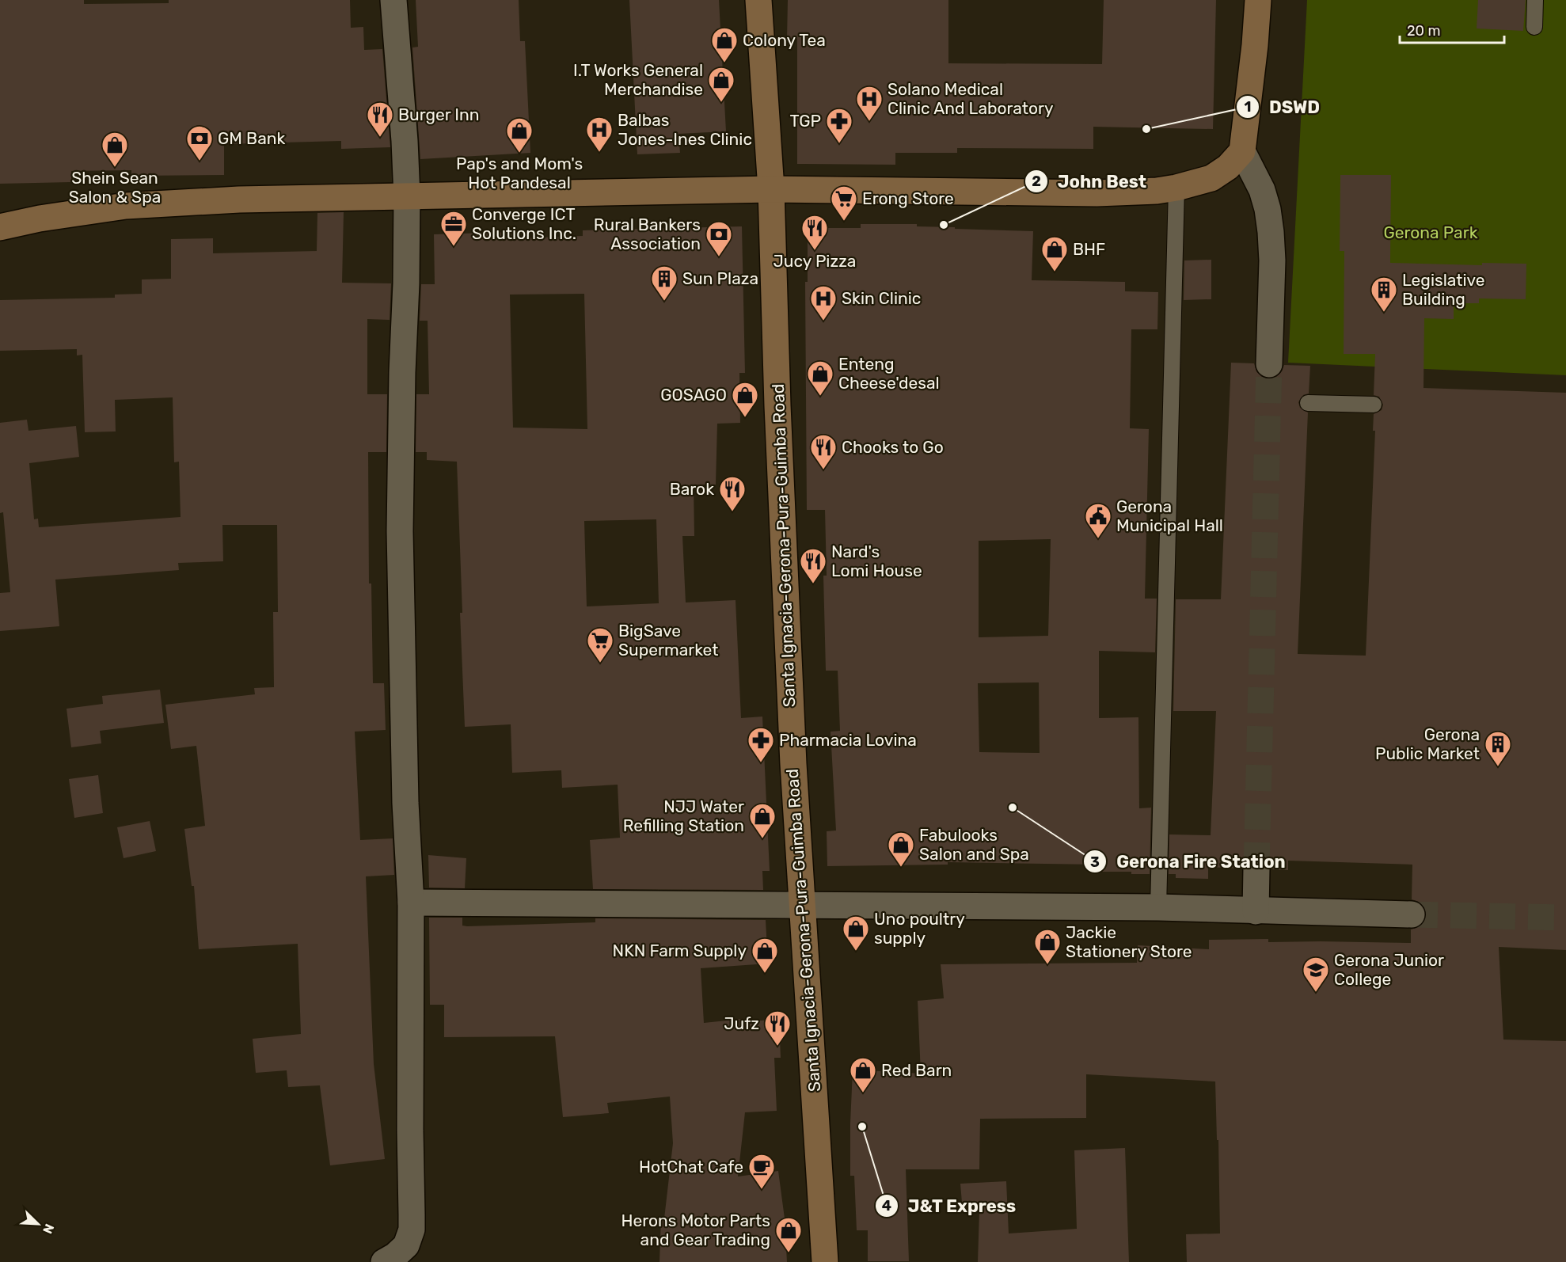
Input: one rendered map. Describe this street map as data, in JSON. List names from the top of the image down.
{
  "streets": {
    "main road": ["Santa Ignacia-Gerona-Pura-Guimba Road"]
  },
  "parks": ["Gerona Park"],
  "places": {
    "shop": [
      "Colony Tea",
      "I.T Works General Merchandise",
      "Pap's and Mom's Hot Pandesal",
      "Shein Sean Salon & Spa",
      "BHF",
      "Enteng Cheese'desal",
      "GOSAGO",
      "NJJ Water Refilling Station",
      "Fabulooks Salon and Spa",
      "Uno poultry supply",
      "Jackie Stationery Store",
      "NKN Farm Supply",
      "Red Barn",
      "Herons Motor Parts and Gear Trading"
    ],
    "hospital": ["Solano Medical Clinic And Laboratory", "Balbas Jones-Ines Clinic", "Skin Clinic"],
    "other": [
      "DSWD",
      "John Best",
      "Gerona Fire Station",
      "J&T Express"
    ],
    "restaurant": [
      "Burger Inn",
      "Jucy Pizza",
      "Chooks to Go",
      "Barok",
      "Nard's Lomi House",
      "Jufz"
    ],
    "pharmacy": ["TGP", "Pharmacia Lovina"],
    "bank": ["GM Bank", "Rural Bankers Association"],
    "supermarket": ["Erong Store", "BigSave Supermarket"],
    "office": ["Converge ICT Solutions Inc."],
    "building": ["Sun Plaza", "Legislative Building", "Gerona Public Market"],
    "public building": ["Gerona Municipal Hall"],
    "school or university": ["Gerona Junior College"],
    "cafe": ["HotChat Cafe"]
  },
  "scale_bar": "20 m",
  "north": "bottom right"
}
